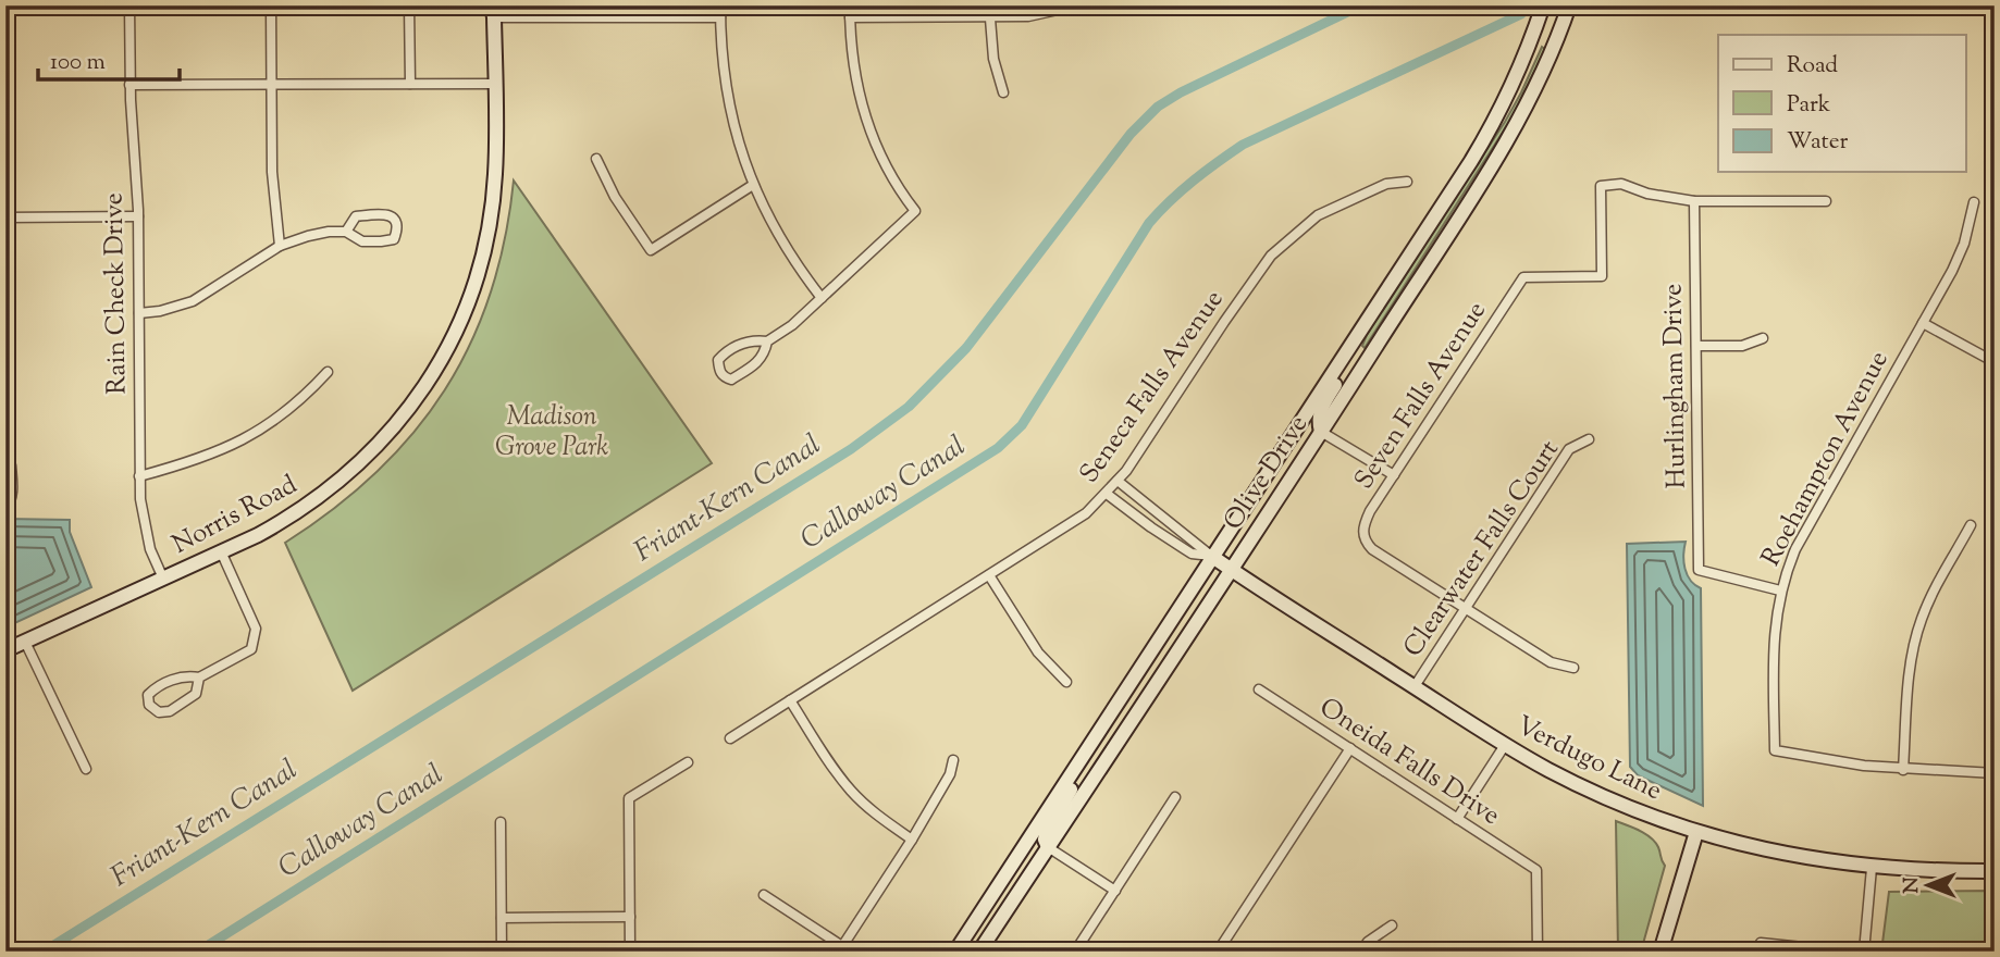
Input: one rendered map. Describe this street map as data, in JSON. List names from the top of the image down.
{
  "streets": {
    "main road": ["Olive Drive", "Norris Road", "Verdugo Lane"],
    "street": [
      "Rain Check Drive",
      "Hurlingham Drive",
      "Seneca Falls Avenue",
      "Seven Falls Avenue",
      "Roehampton Avenue",
      "Clearwater Falls Court",
      "Oneida Falls Drive"
    ]
  },
  "crossings": [
    ["Rain Check Drive", "Norris Road"],
    ["Hurlingham Drive", "Seven Falls Avenue"],
    ["Hurlingham Drive", "Roehampton Avenue"],
    ["Seven Falls Avenue", "Clearwater Falls Court"],
    ["Olive Drive", "Verdugo Lane"],
    ["Clearwater Falls Court", "Verdugo Lane"]
  ],
  "water": ["Calloway Canal", "Friant-Kern Canal"],
  "parks": ["Madison Grove Park"],
  "legend": ["Road", "Park", "Water"],
  "scale_bar": "100 m",
  "north": "left"
}
